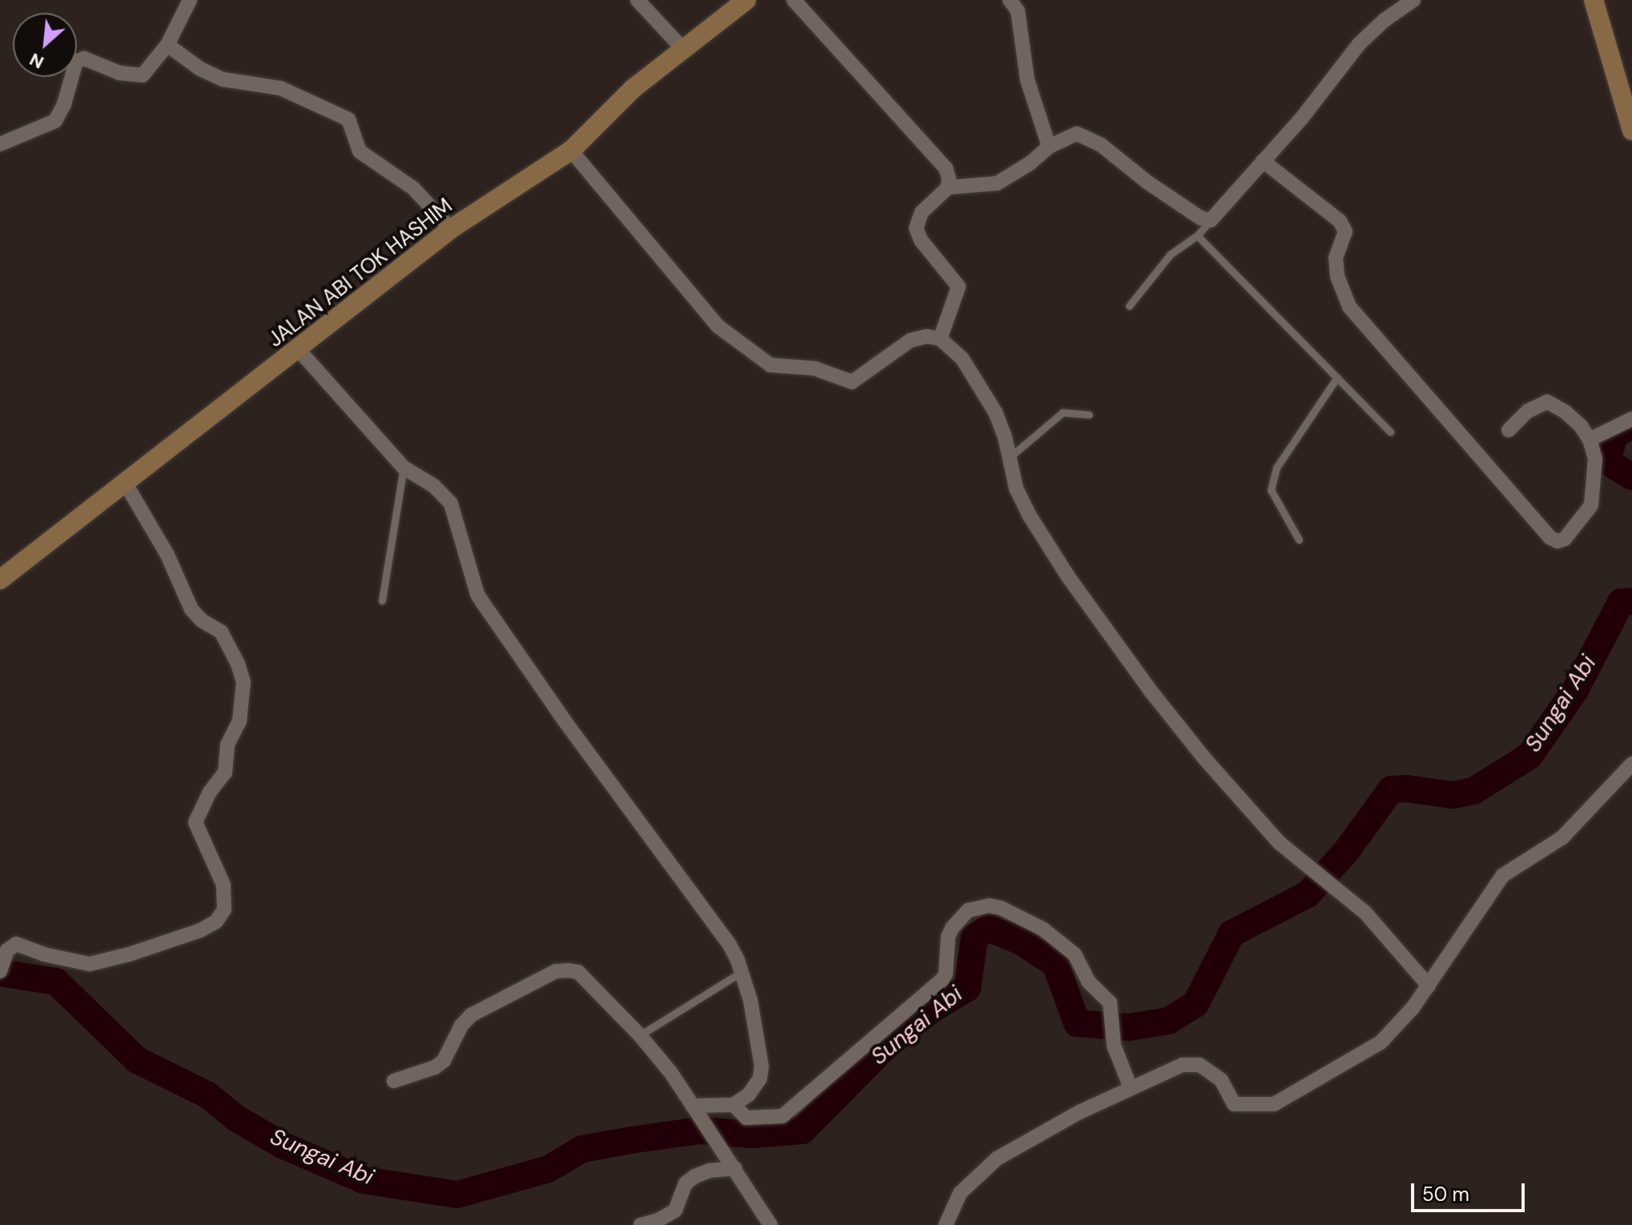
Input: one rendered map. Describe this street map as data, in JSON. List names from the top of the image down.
{
  "streets": {
    "main road": ["JALAN ABI TOK HASHIM"]
  },
  "water": ["Sungai Abi"],
  "scale_bar": "50 m",
  "north": "bottom left"
}
